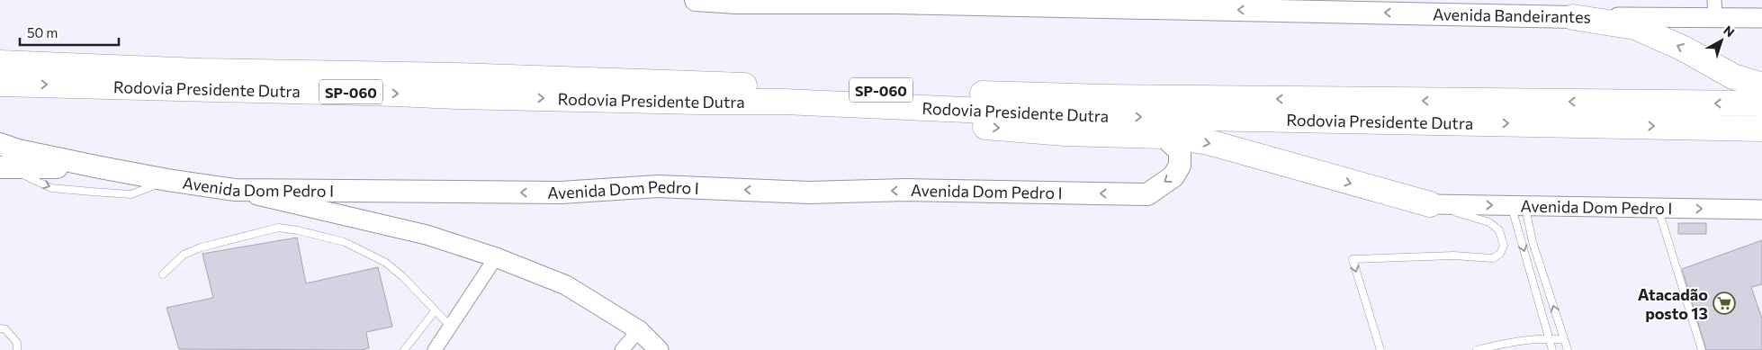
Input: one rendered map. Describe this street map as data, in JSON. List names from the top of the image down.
{
  "streets": {
    "highway": ["Rodovia Presidente Dutra", "SP-060"],
    "main road": ["Avenida Bandeirantes", "Avenida Dom Pedro I"]
  },
  "one_way": ["Avenida Bandeirantes"],
  "places": {
    "supermarket": ["Atacadão posto 13"]
  },
  "scale_bar": "50 m",
  "north": "top right"
}
